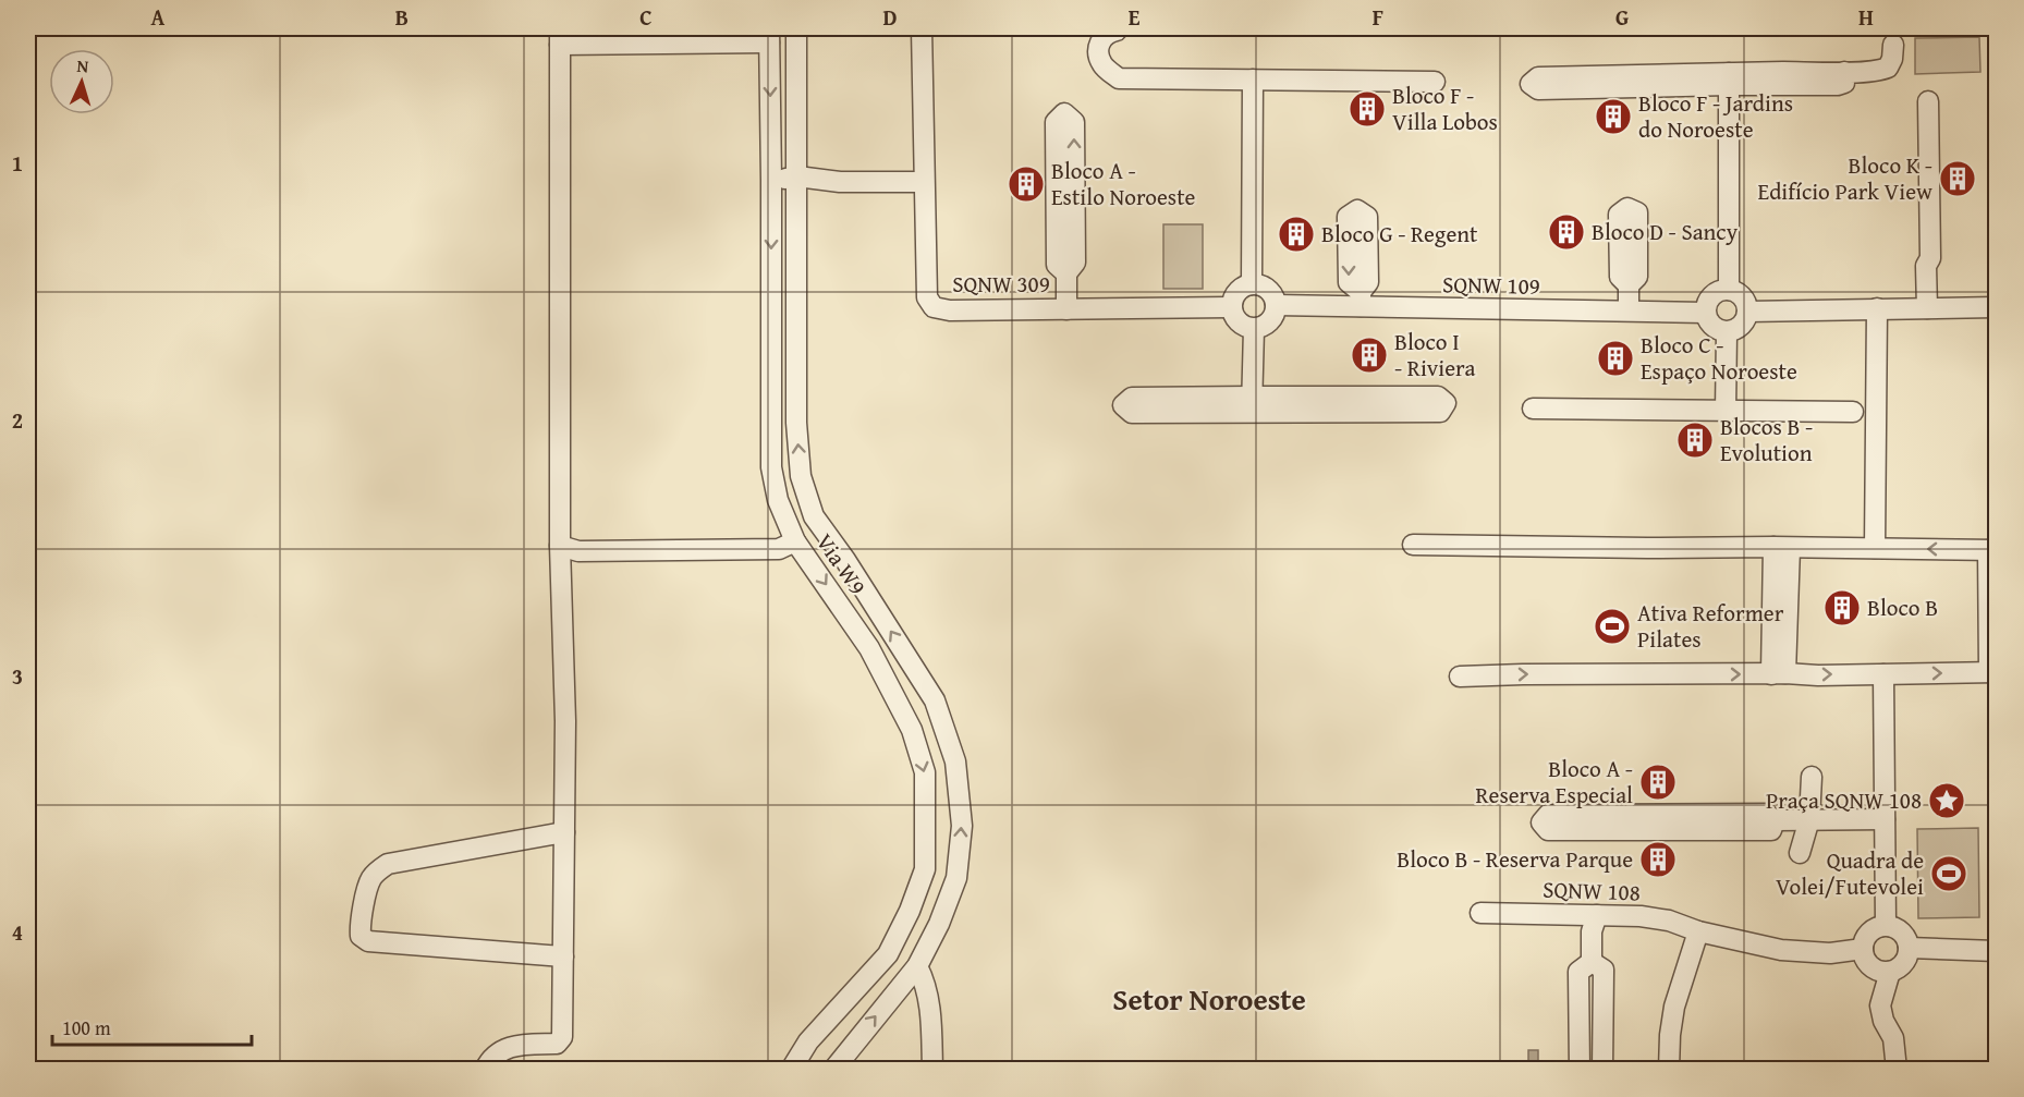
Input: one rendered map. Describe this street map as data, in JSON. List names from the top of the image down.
{
  "streets": {
    "street": [
      "SQNW 309",
      "SQNW 109",
      "Via W9",
      "SQNW 108"
    ]
  },
  "crossings": [
    ["SQNW 309", "SQNW 109"]
  ],
  "districts": ["Setor Noroeste"],
  "places": {
    "building": [
      "Bloco F - Villa Lobos",
      "Bloco F - Jardins do Noroeste",
      "Bloco K - Edifício Park View",
      "Bloco A - Estilo Noroeste",
      "Bloco D - Sancy",
      "Bloco G - Regent",
      "Bloco I - Riviera",
      "Bloco C - Espaço Noroeste",
      "Blocos B - Evolution",
      "Bloco B",
      "Bloco A - Reserva Especial",
      "Bloco B - Reserva Parque"
    ],
    "sports": ["Ativa Reformer Pilates", "Quadra de Volei/Futevolei"],
    "place": ["Praça SQNW 108"]
  },
  "scale_bar": "100 m",
  "north": "top",
  "grid": {
    "columns": [
      "A",
      "B",
      "C",
      "D",
      "E",
      "F",
      "G",
      "H"
    ],
    "rows": [
      "1",
      "2",
      "3",
      "4"
    ]
  }
}
